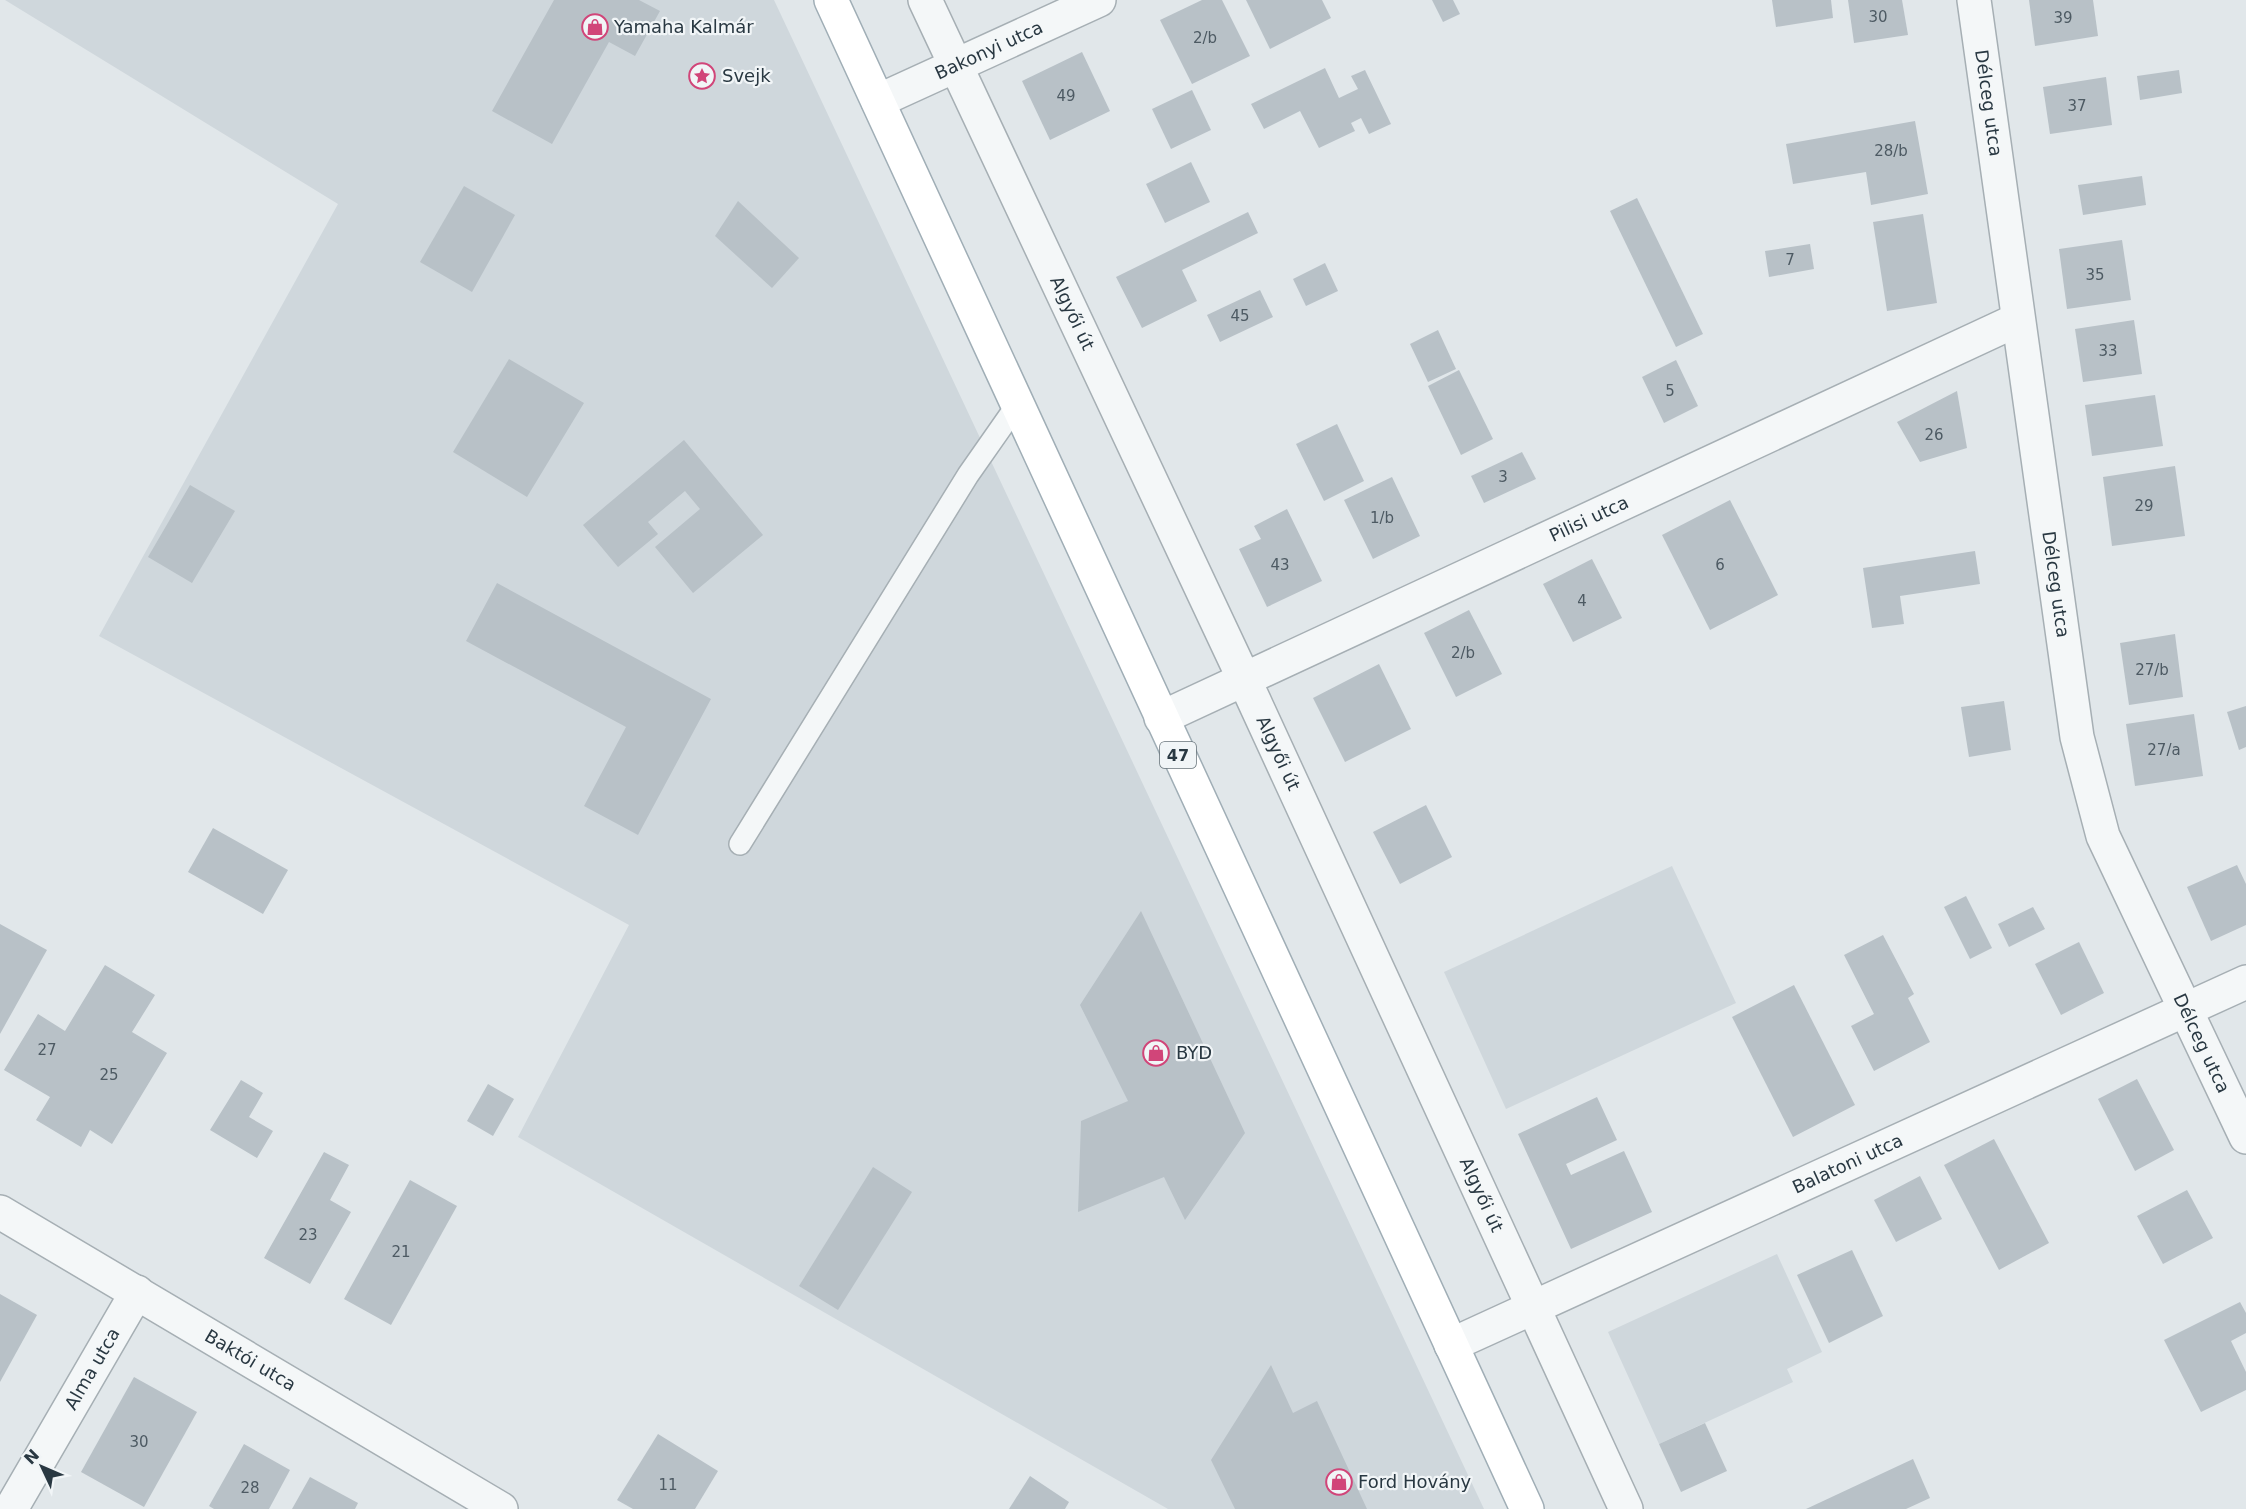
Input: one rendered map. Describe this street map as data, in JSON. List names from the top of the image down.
{
  "streets": {
    "main road": ["47"],
    "street": [
      "Bakonyi utca",
      "Délceg utca",
      "Algyői út",
      "Pilisi utca",
      "Balatoni utca",
      "Baktói utca",
      "Alma utca"
    ]
  },
  "crossings": [
    ["Bakonyi utca", "Algyői út"],
    ["Bakonyi utca", "47"],
    ["Délceg utca", "Pilisi utca"],
    ["Délceg utca", "Balatoni utca"],
    ["Algyői út", "Pilisi utca"],
    ["Algyői út", "Balatoni utca"],
    ["Pilisi utca", "47"],
    ["47", "Balatoni utca"],
    ["Baktói utca", "Alma utca"]
  ],
  "places": {
    "shop": ["Yamaha Kalmár", "BYD", "Ford Hovány"],
    "place": ["Svejk"]
  },
  "house_numbers": [
    "30",
    "39",
    "2/b",
    "49",
    "37",
    "28/b",
    "7",
    "35",
    "45",
    "33",
    "5",
    "26",
    "3",
    "29",
    "1/b",
    "43",
    "6",
    "4",
    "2/b",
    "27/b",
    "27/a",
    "27",
    "25",
    "23",
    "21",
    "30",
    "11",
    "28"
  ],
  "north": "top left"
}
